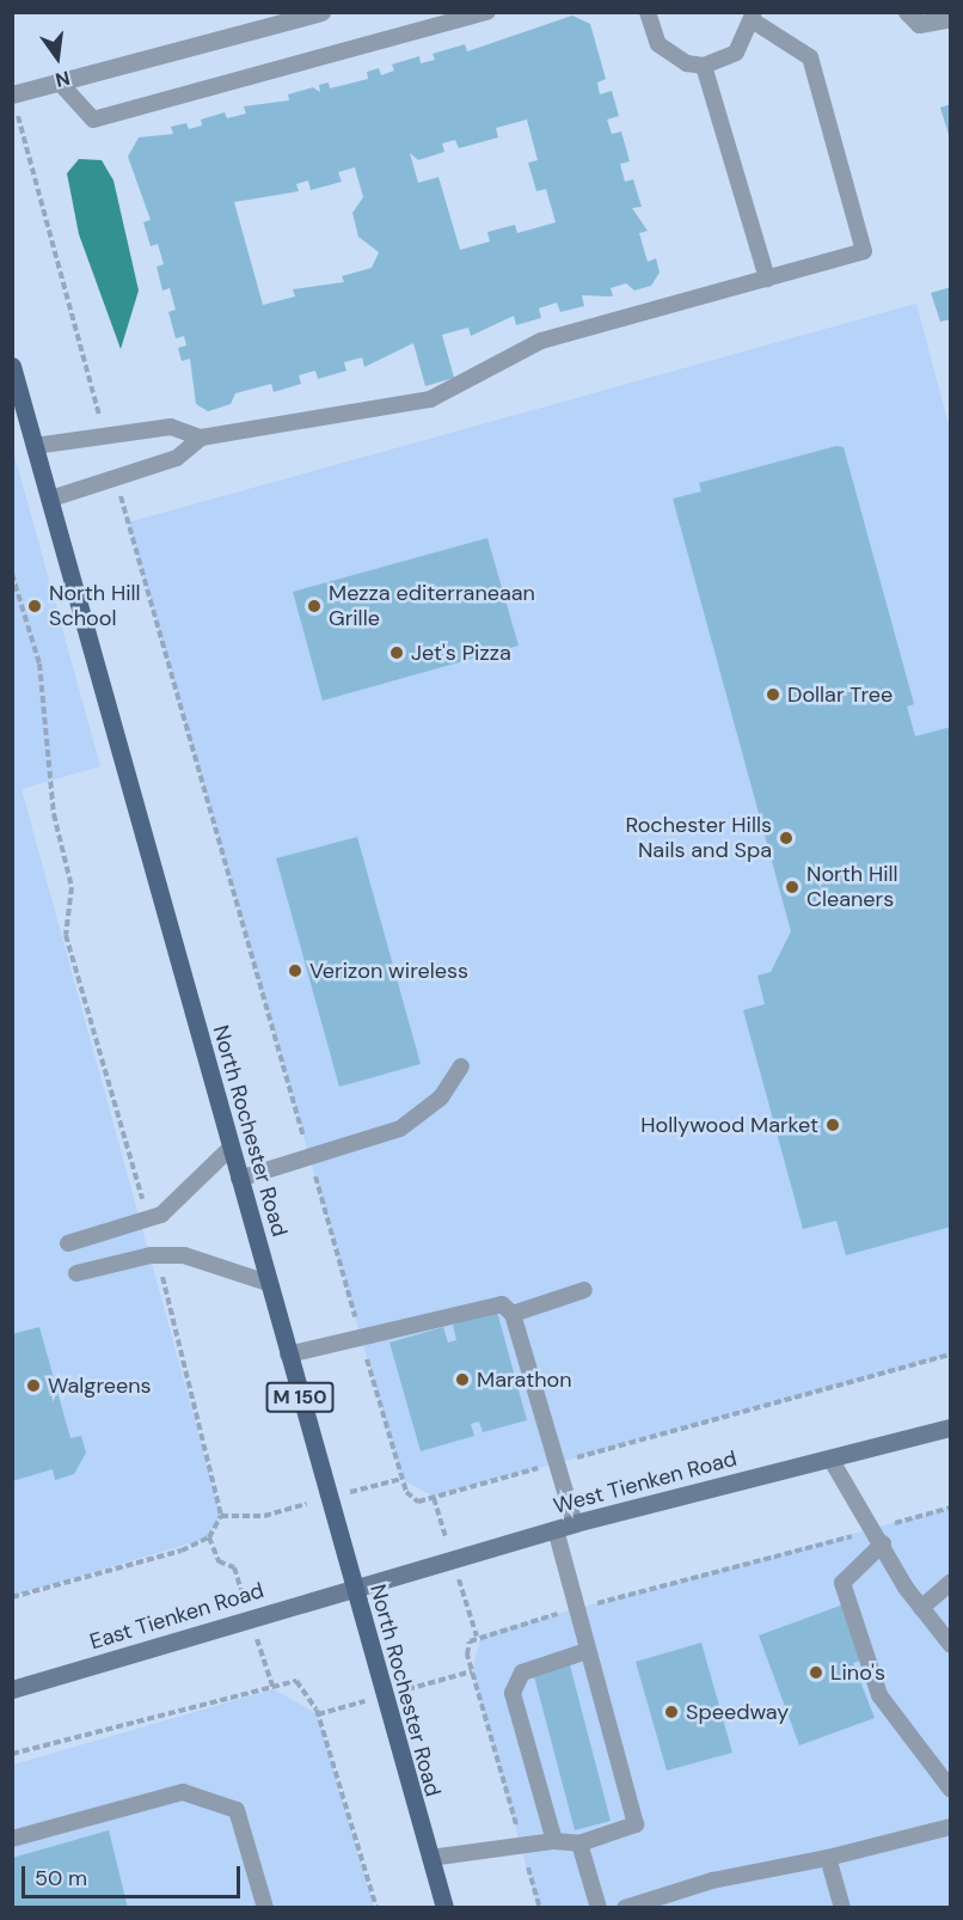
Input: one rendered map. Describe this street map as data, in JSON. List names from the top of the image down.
{
  "streets": {
    "main road": [
      "North Rochester Road",
      "M 150",
      "West Tienken Road",
      "East Tienken Road"
    ]
  },
  "crossings": [
    ["North Rochester Road", "West Tienken Road"],
    ["North Rochester Road", "East Tienken Road"],
    ["West Tienken Road", "East Tienken Road"]
  ],
  "places": [
    "North Hill School",
    "Mezza editerraneaan Grille",
    "Jet's Pizza",
    "Dollar Tree",
    "Rochester Hills Nails and Spa",
    "North Hill Cleaners",
    "Verizon wireless",
    "Hollywood Market",
    "Marathon",
    "Walgreens",
    "Lino's",
    "Speedway"
  ],
  "scale_bar": "50 m",
  "north": "bottom"
}
